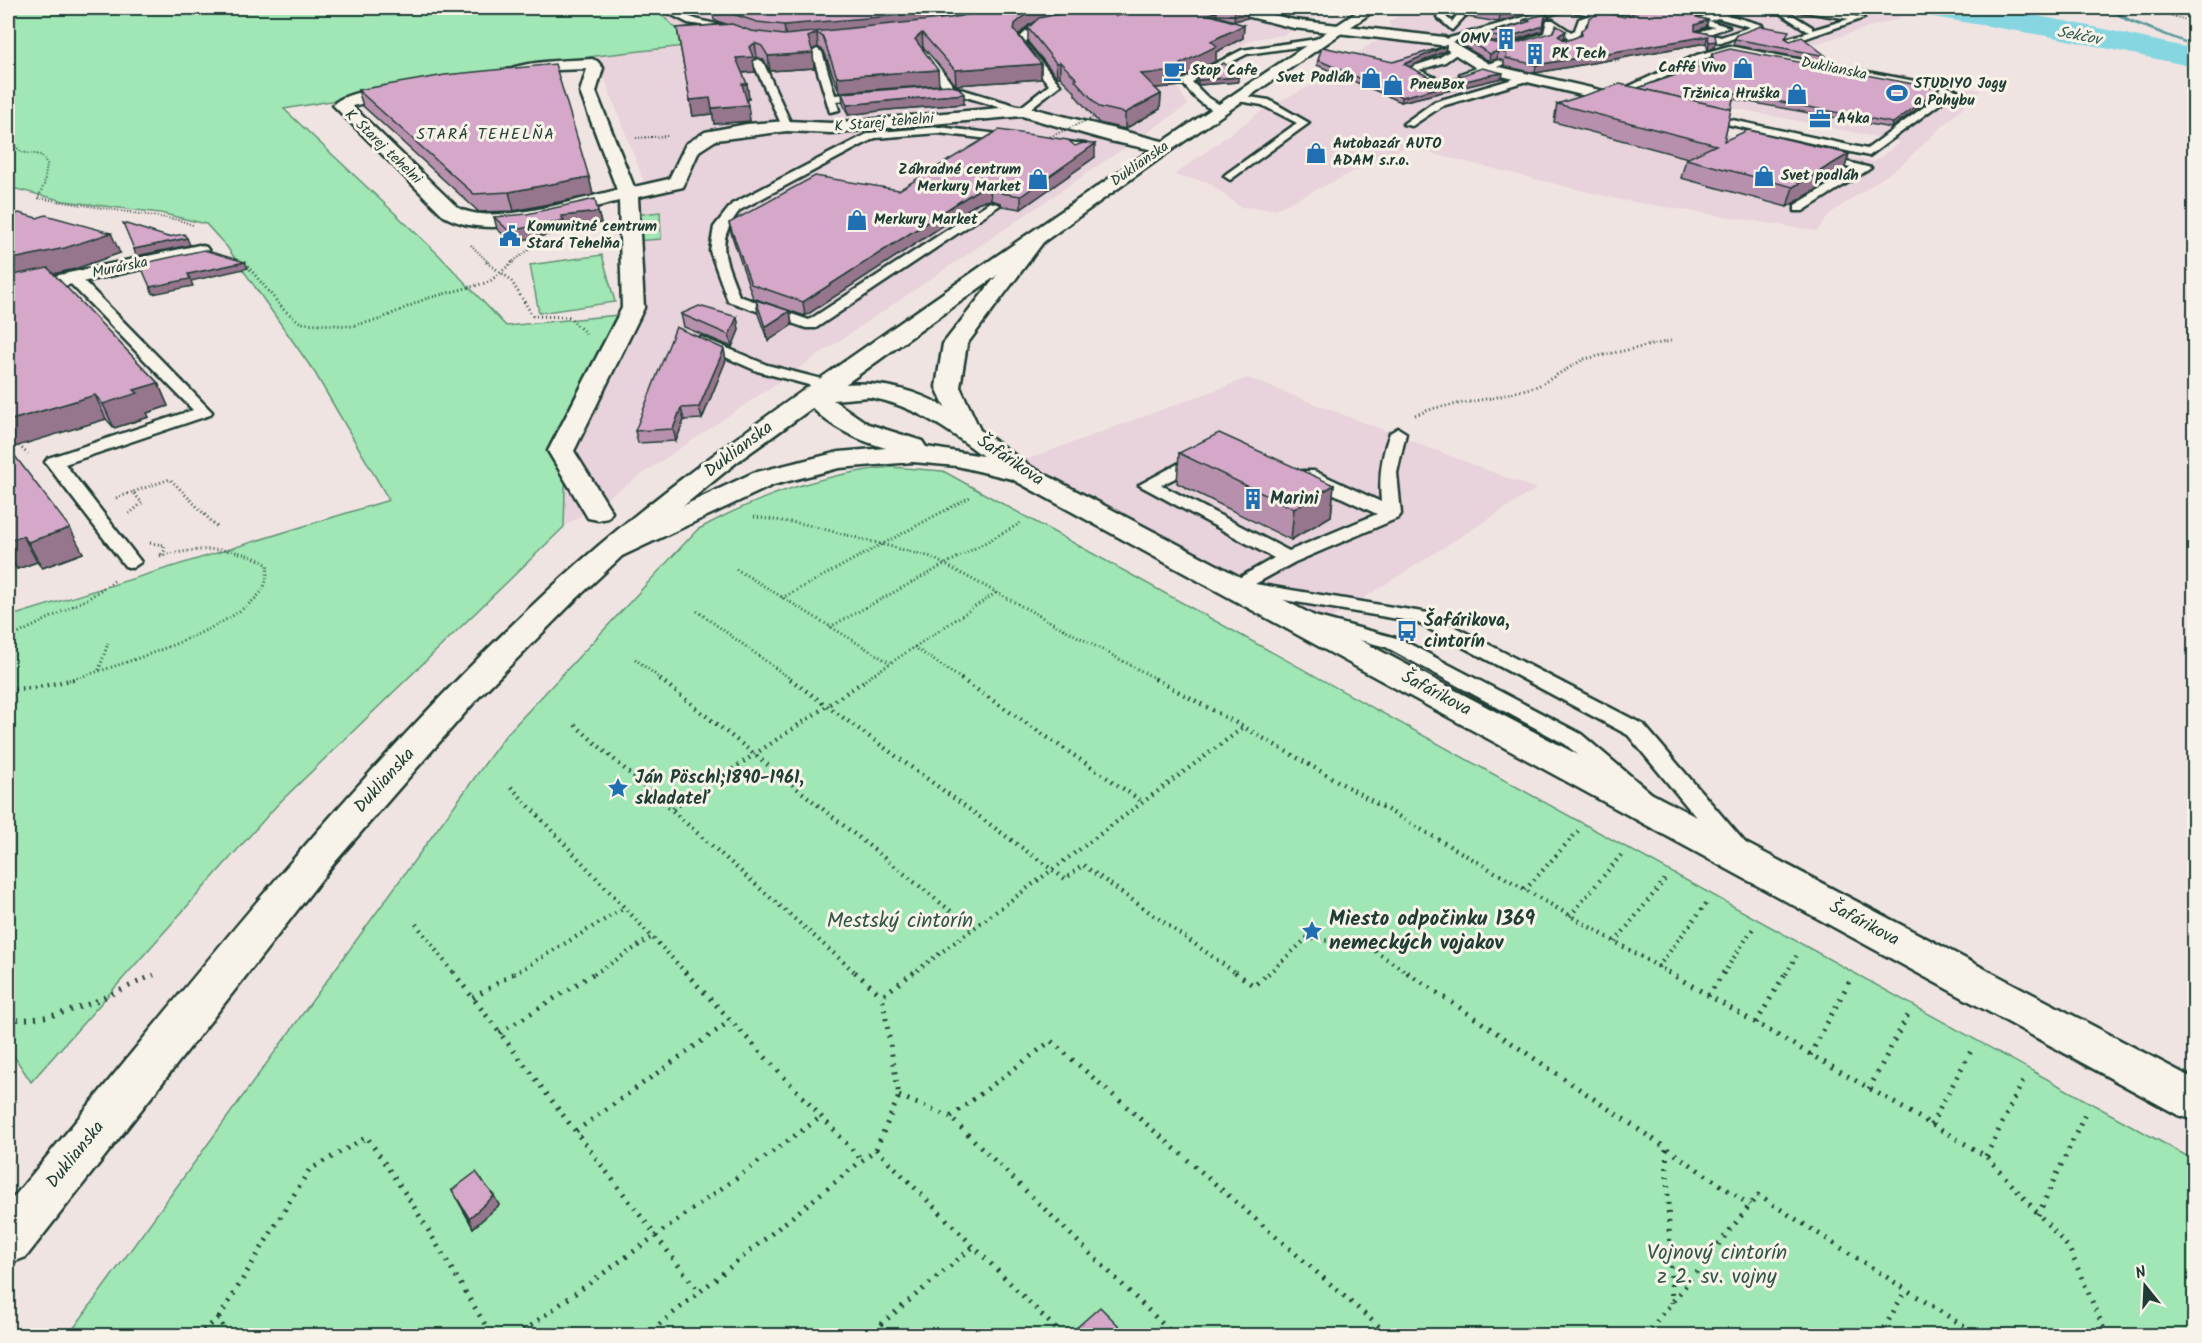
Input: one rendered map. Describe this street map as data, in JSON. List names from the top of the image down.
{
  "streets": {
    "street": [
      "Duklianska",
      "K Starej tehelni",
      "Murárska",
      "Šafárikova"
    ]
  },
  "crossings": [
    ["Duklianska", "K Starej tehelni"],
    ["Duklianska", "Šafárikova"]
  ],
  "districts": ["STARÁ TEHELŇA"],
  "water": ["Sekčov"],
  "parks": ["Mestský cintorín", "Vojnový cintorín z 2. sv. vojny"],
  "places": {
    "building": ["OMV", "PK Tech", "Marini"],
    "shop": [
      "Caffé Vivo",
      "Svet Podláh",
      "PneuBox",
      "Tržnica Hruška",
      "Autobazár AUTO ADAM s.r.o.",
      "Svet podláh",
      "Záhradné centrum Merkury Market",
      "Merkury Market"
    ],
    "cafe": ["Stop Cafe"],
    "sports": ["STUDIYO Jogy a Pohybu"],
    "office": ["A4ka"],
    "public building": ["Komunitné centrum Stará Tehelňa"],
    "bus stop": ["Šafárikova, cintorín"],
    "place": ["Ján Pöschl;1890-1961, skladateľ", "Miesto odpočinku 1369 nemeckých vojakov"]
  },
  "north": "top"
}
